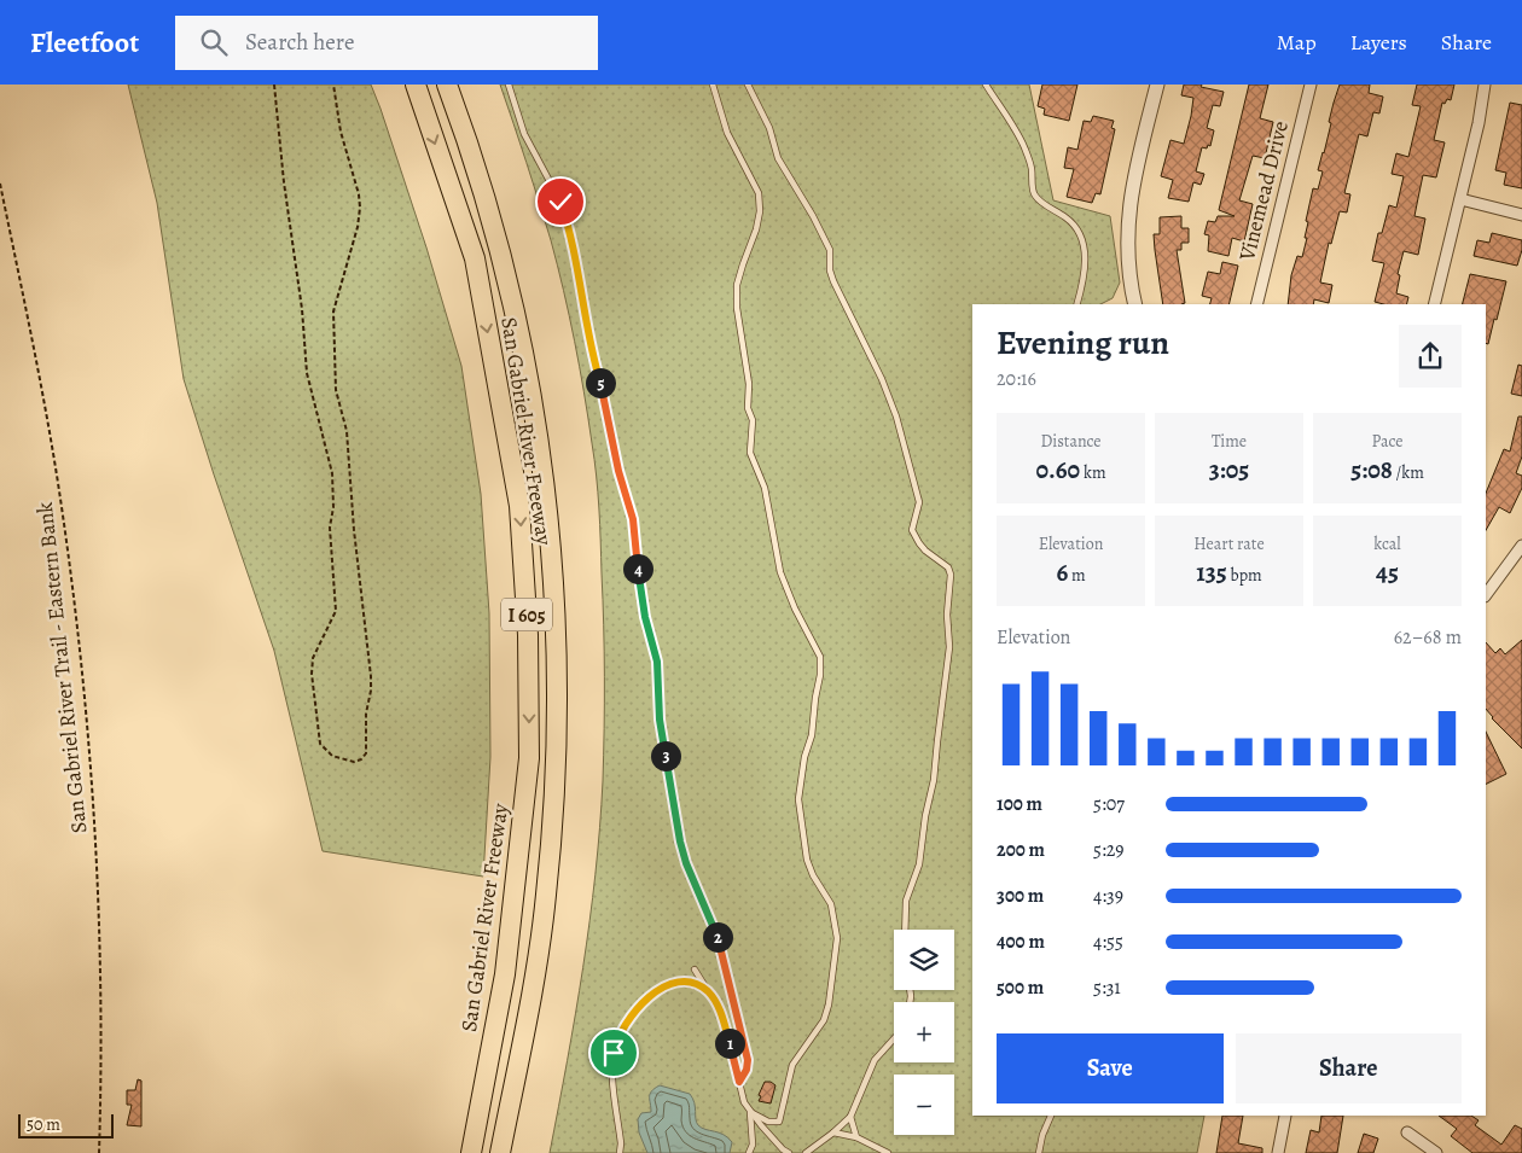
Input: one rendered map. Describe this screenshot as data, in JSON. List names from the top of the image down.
{
  "streets": {
    "highway": ["San Gabriel River Freeway", "I 605"],
    "street": ["Vinemead Drive"],
    "path": ["San Gabriel River Trail - Eastern Bank"]
  },
  "scale_bar": "50 m",
  "page": {
    "header": "Fleetfoot",
    "search": "Search here",
    "nav": ["Map", "Layers", "Share"],
    "heading": ["Evening run", "20:16"],
    "pins": [
      "5",
      "4",
      "3",
      "2",
      "1"
    ],
    "stats": [
      ["Distance", "0.60 km"],
      ["Time", "3:05"],
      ["Pace", "5:08 /km"],
      ["Elevation", "6 m"],
      ["Heart rate", "135 bpm"],
      ["kcal", "45"]
    ],
    "chart": ["Elevation", "62–68 m"],
    "list": [
      {
        "name": "100 m",
        "note": "5:07"
      },
      {
        "name": "200 m",
        "note": "5:29"
      },
      {
        "name": "300 m",
        "note": "4:39"
      },
      {
        "name": "400 m",
        "note": "4:55"
      },
      {
        "name": "500 m",
        "note": "5:31"
      }
    ],
    "map_buttons": ["+", "−"],
    "buttons": ["Save", "Share"],
    "scale": "50 m"
  }
}
